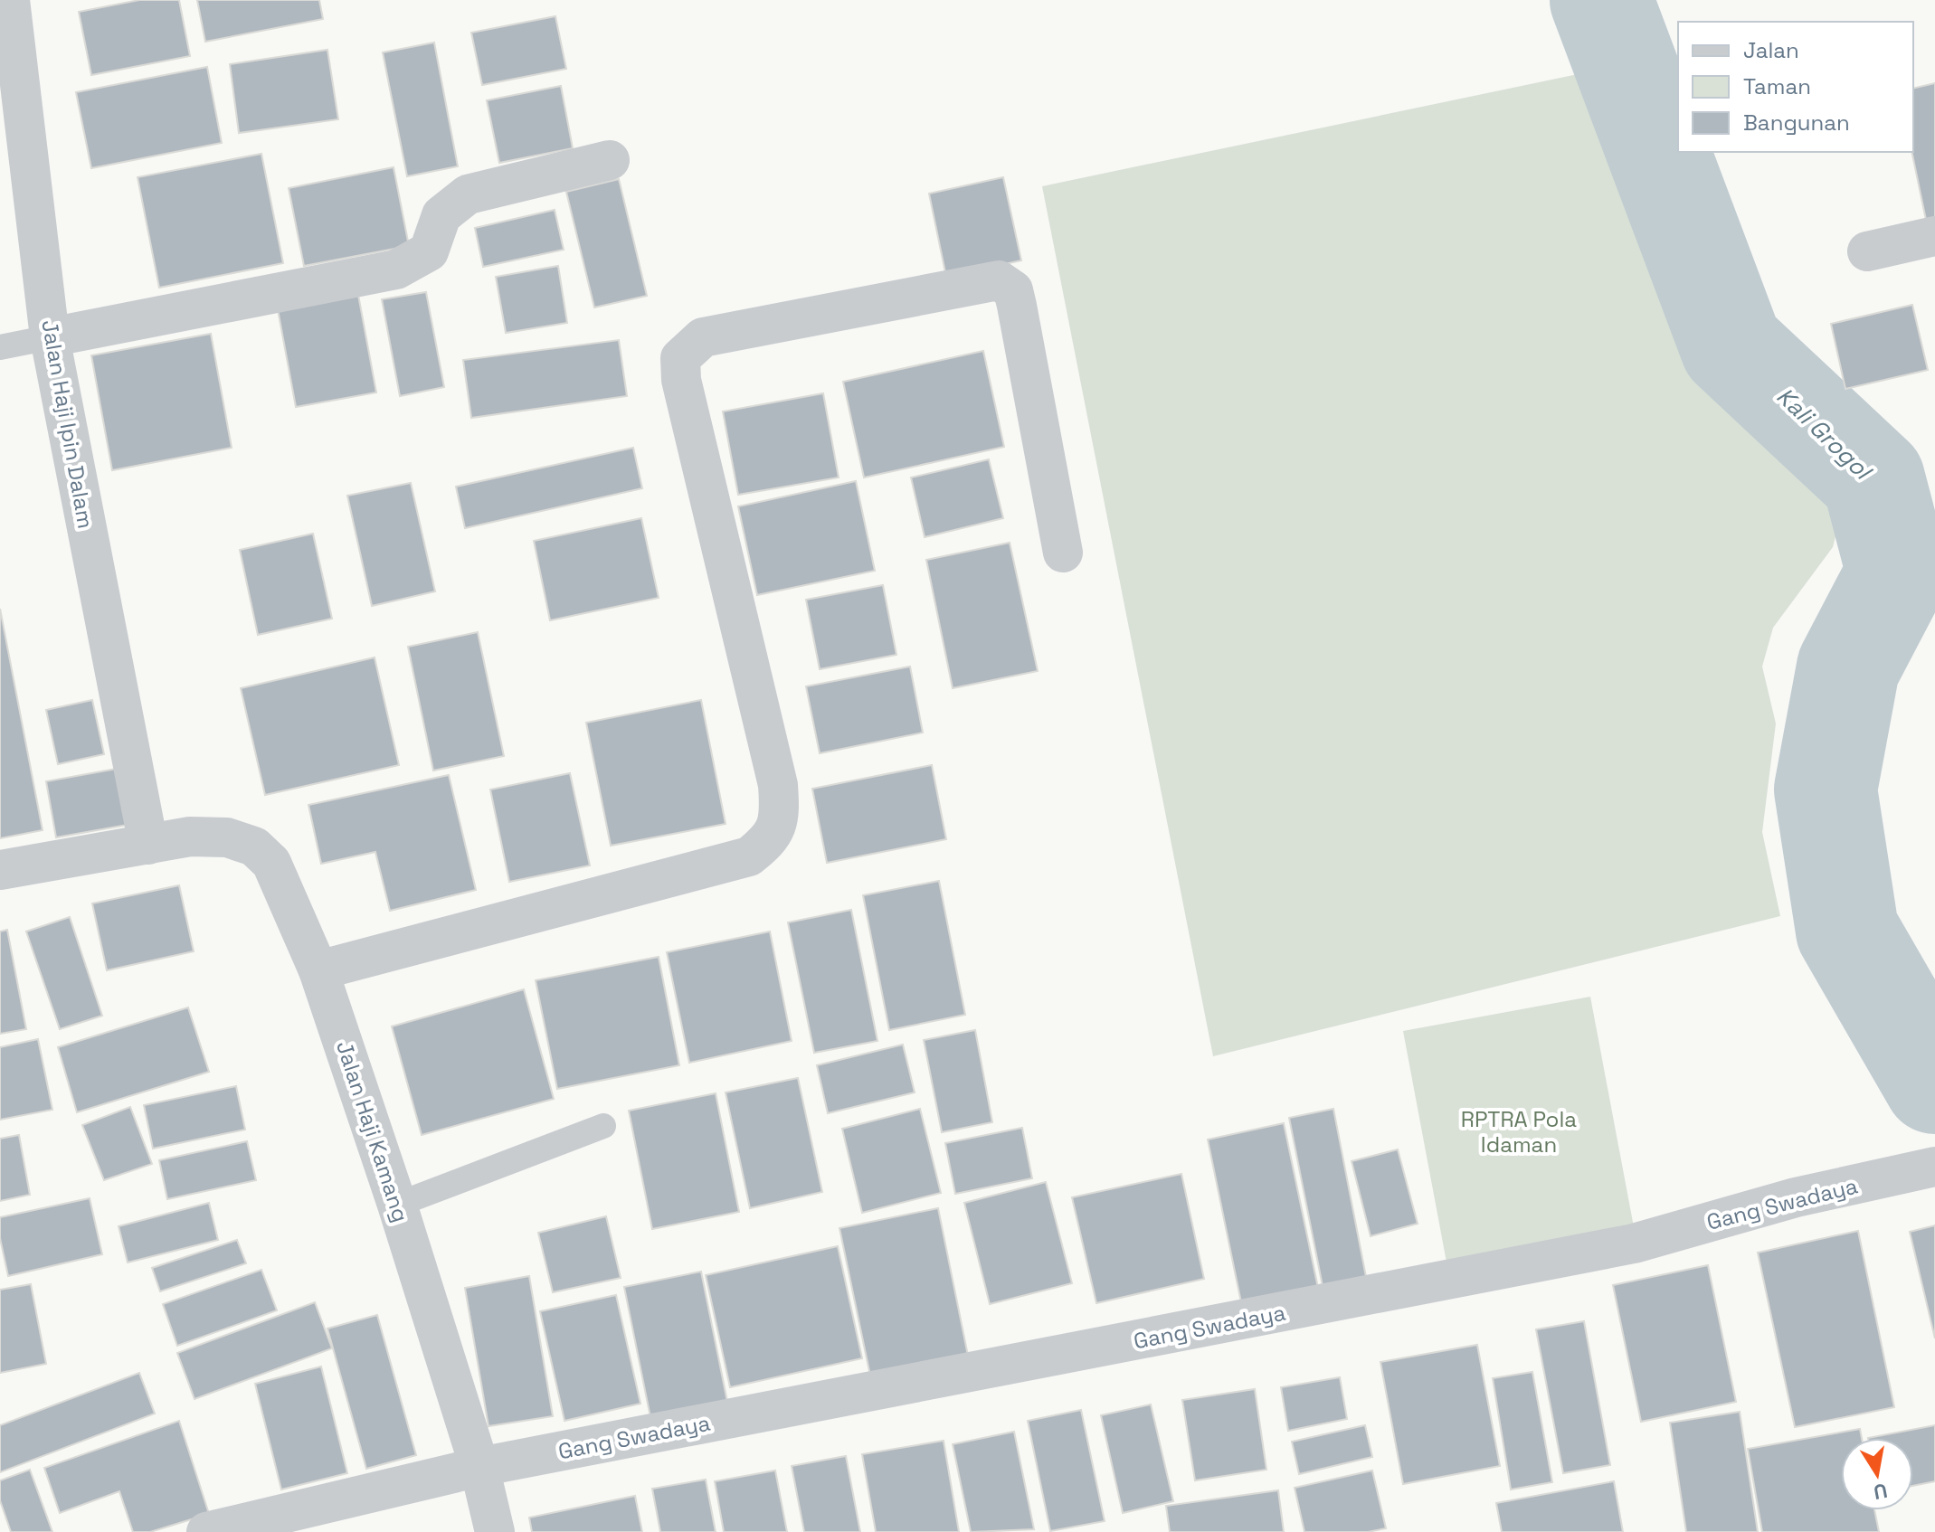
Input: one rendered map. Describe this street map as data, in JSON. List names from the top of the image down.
{
  "streets": {
    "street": ["Jalan Haji Ipin Dalam", "Jalan Haji Kamang", "Gang Swadaya"]
  },
  "crossings": [
    ["Jalan Haji Ipin Dalam", "Jalan Haji Kamang"],
    ["Jalan Haji Kamang", "Gang Swadaya"]
  ],
  "water": ["Kali Grogol"],
  "parks": ["RPTRA Pola Idaman"],
  "legend": ["Jalan", "Taman", "Bangunan"],
  "north": "bottom"
}
